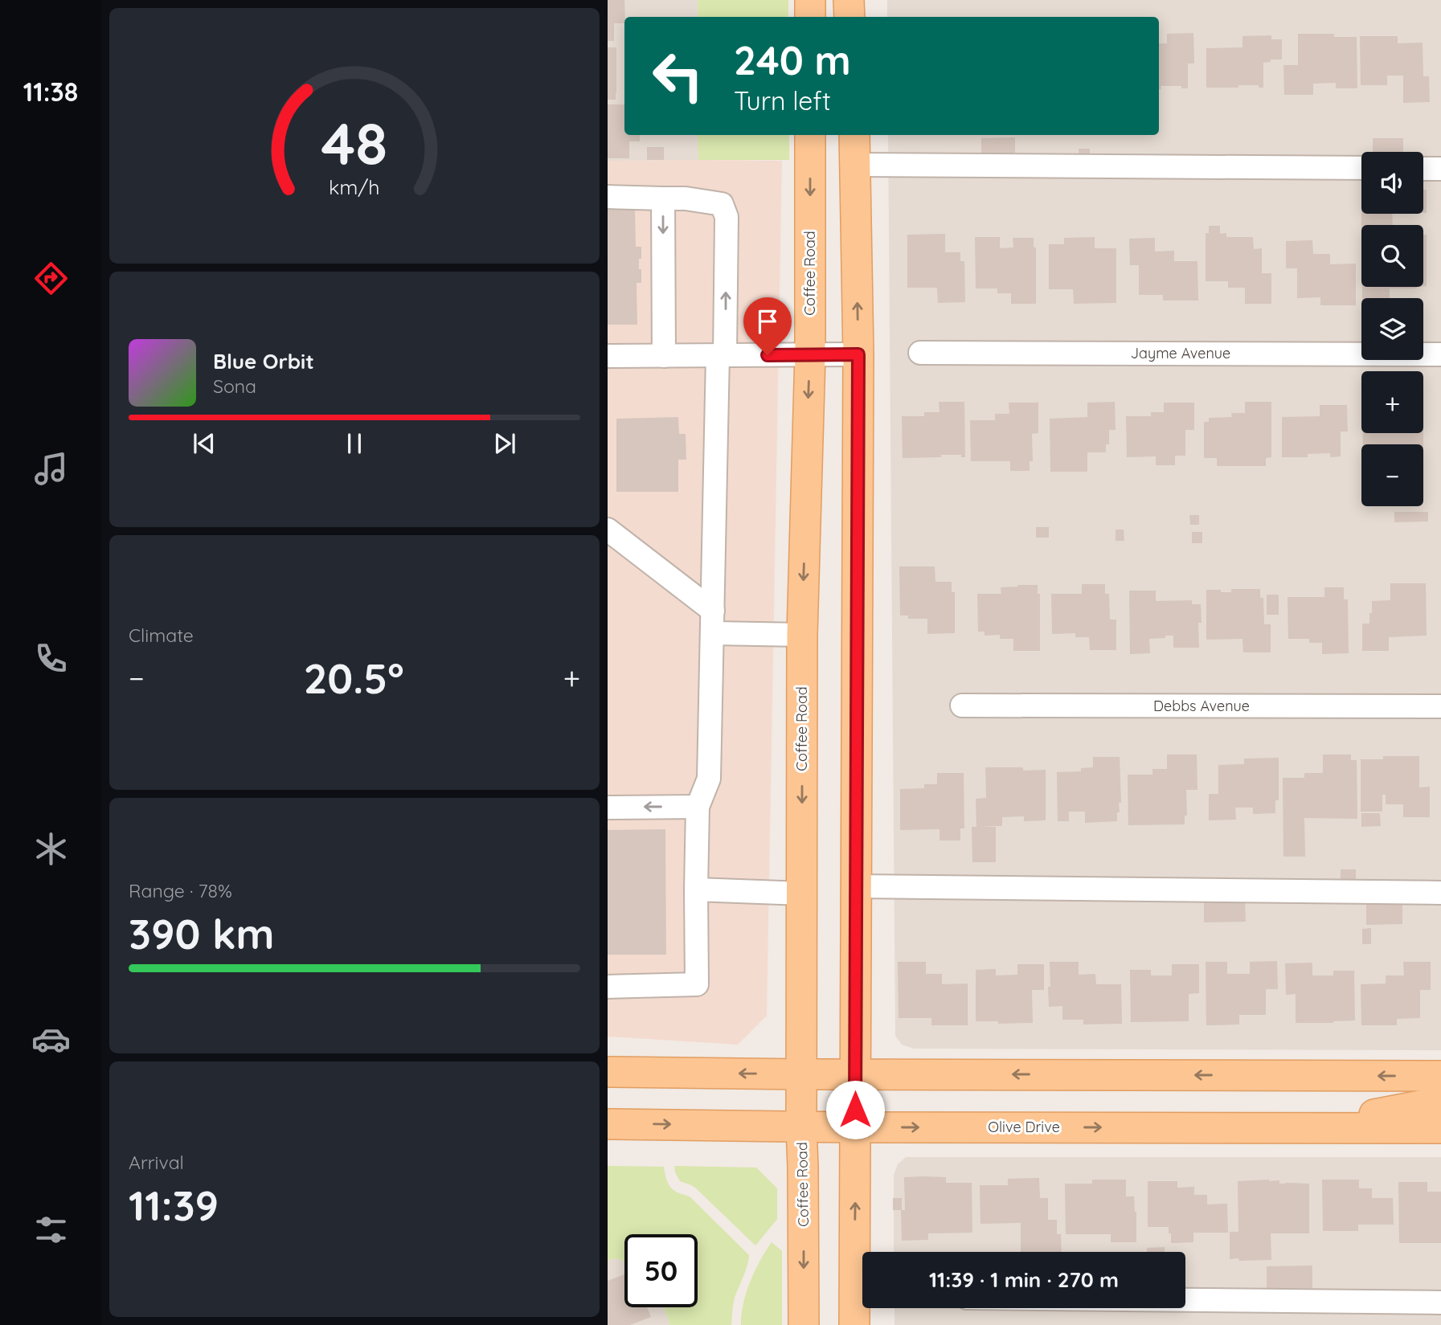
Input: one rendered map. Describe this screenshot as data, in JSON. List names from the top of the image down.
{
  "streets": {
    "main road": ["Coffee Road", "Olive Drive"],
    "street": ["Jayme Avenue", "Debbs Avenue"]
  },
  "crossings": [
    ["Coffee Road", "Olive Drive"]
  ],
  "page": {
    "tabs": "11:38",
    "turn": ["240 m", "Turn left"],
    "map_buttons": ["+", "−"],
    "song": ["Blue Orbit", "Sona"],
    "tile": [
      "Climate",
      ["Range · 78%", "390 km"],
      ["Arrival", "11:39"]
    ],
    "heat": ["−", "20.5°", "+"],
    "limit": "50",
    "trip": "11:39 · 1 min · 270 m",
    "gauge": ["48", "km/h"]
  }
}
